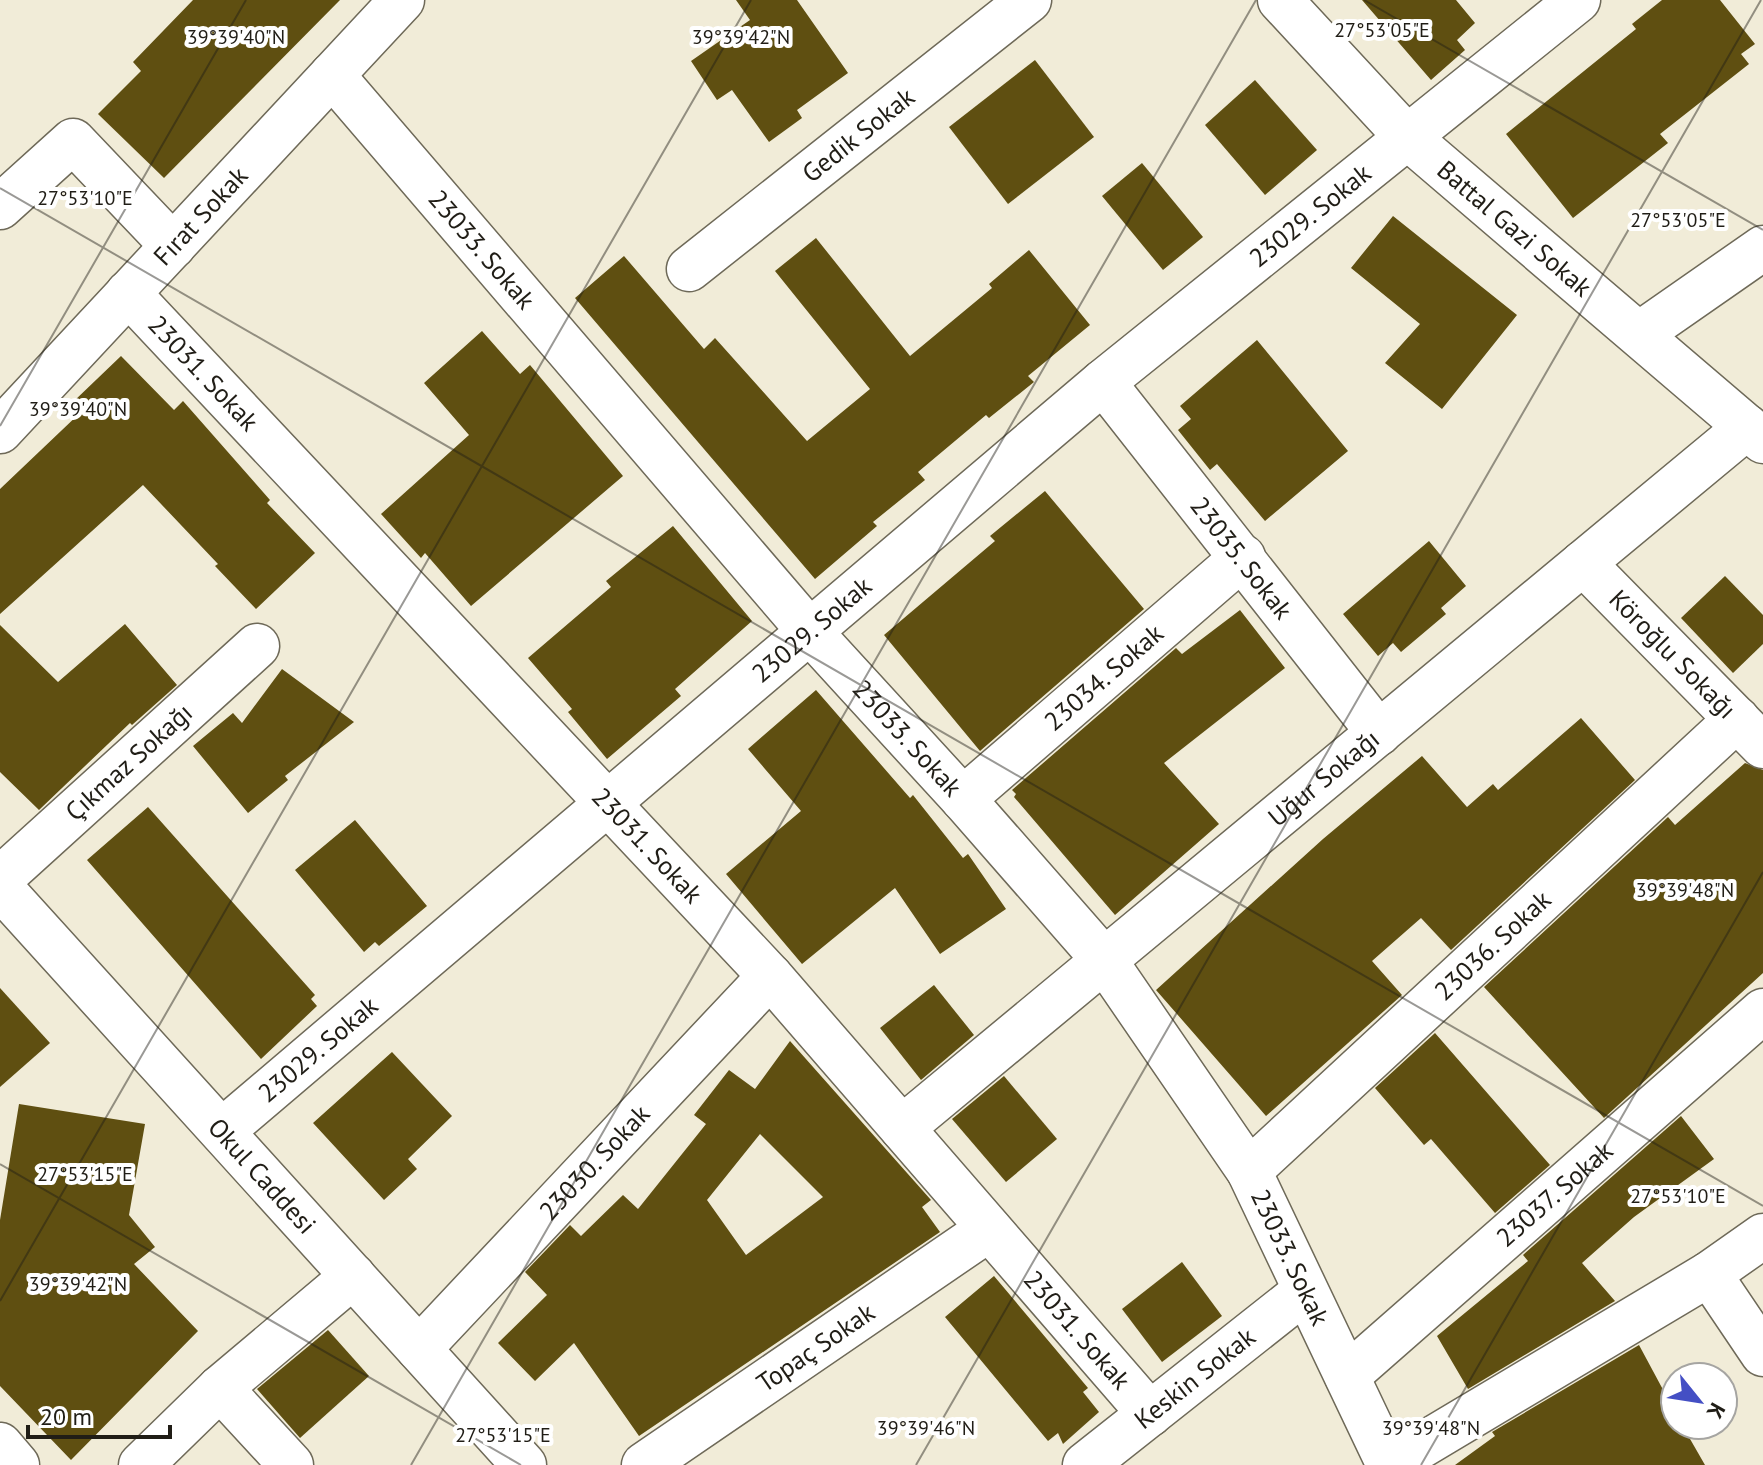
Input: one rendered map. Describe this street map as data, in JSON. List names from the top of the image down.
{
  "streets": {
    "street": [
      "Gedik Sokak",
      "23029. Sokak",
      "Fırat Sokak",
      "Battal Gazi Sokak",
      "23033. Sokak",
      "23031. Sokak",
      "23035. Sokak",
      "Köroğlu Sokağı",
      "23034. Sokak",
      "Çıkmaz Sokağı",
      "Uğur Sokağı",
      "23036. Sokak",
      "23030. Sokak",
      "Okul Caddesi",
      "23037. Sokak",
      "Topaç Sokak",
      "Keskin Sokak"
    ]
  },
  "crossings": [
    ["23029. Sokak", "Battal Gazi Sokak"],
    ["23029. Sokak", "23033. Sokak"],
    ["23029. Sokak", "23031. Sokak"],
    ["23029. Sokak", "23035. Sokak"],
    ["23029. Sokak", "Okul Caddesi"],
    ["Fırat Sokak", "23033. Sokak"],
    ["Fırat Sokak", "23031. Sokak"],
    ["Battal Gazi Sokak", "Uğur Sokağı"],
    ["23033. Sokak", "23034. Sokak"],
    ["23033. Sokak", "Uğur Sokağı"],
    ["23033. Sokak", "23036. Sokak"],
    ["23033. Sokak", "23037. Sokak"],
    ["23033. Sokak", "Keskin Sokak"],
    ["23031. Sokak", "Uğur Sokağı"],
    ["23031. Sokak", "23030. Sokak"],
    ["23031. Sokak", "Topaç Sokak"],
    ["23031. Sokak", "Keskin Sokak"],
    ["23035. Sokak", "23034. Sokak"],
    ["23035. Sokak", "Uğur Sokağı"],
    ["Köroğlu Sokağı", "Uğur Sokağı"],
    ["Köroğlu Sokağı", "23036. Sokak"],
    ["23030. Sokak", "Okul Caddesi"]
  ],
  "scale_bar": "20 m",
  "north": "bottom right",
  "coordinates": [
    "27°53'05\"E",
    "39°39'40\"N",
    "39°39'42\"N",
    "27°53'10\"E",
    "39°39'48\"N",
    "27°53'15\"E",
    "39°39'46\"N"
  ]
}
